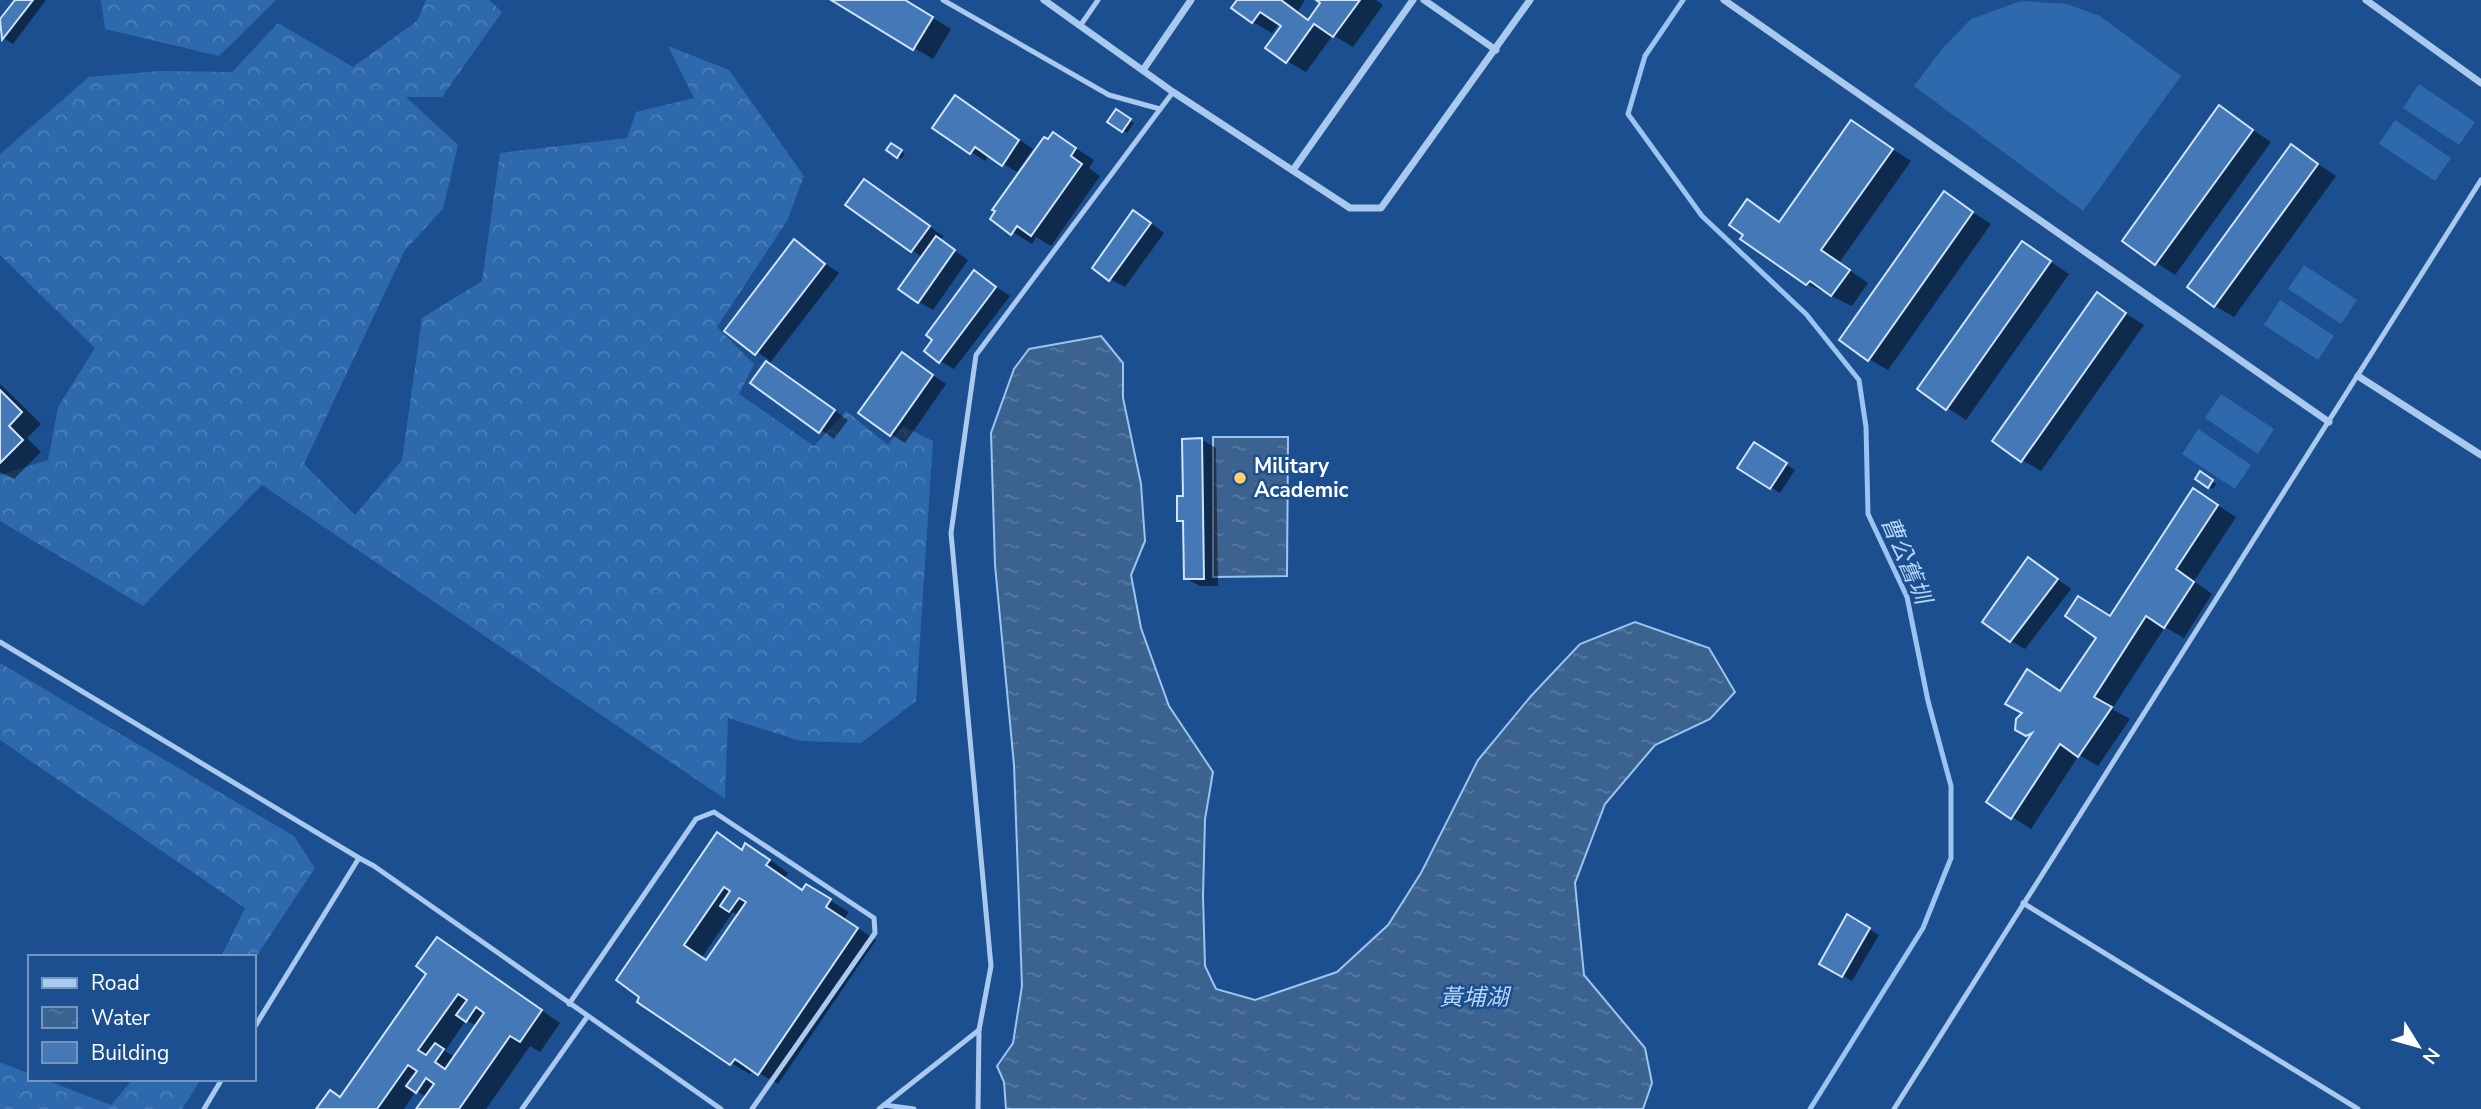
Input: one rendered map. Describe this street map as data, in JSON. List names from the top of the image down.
{
  "water": ["曹公舊圳", "黃埔湖"],
  "places": ["Military Academic"],
  "legend": ["Road", "Water", "Building"],
  "north": "bottom right"
}
